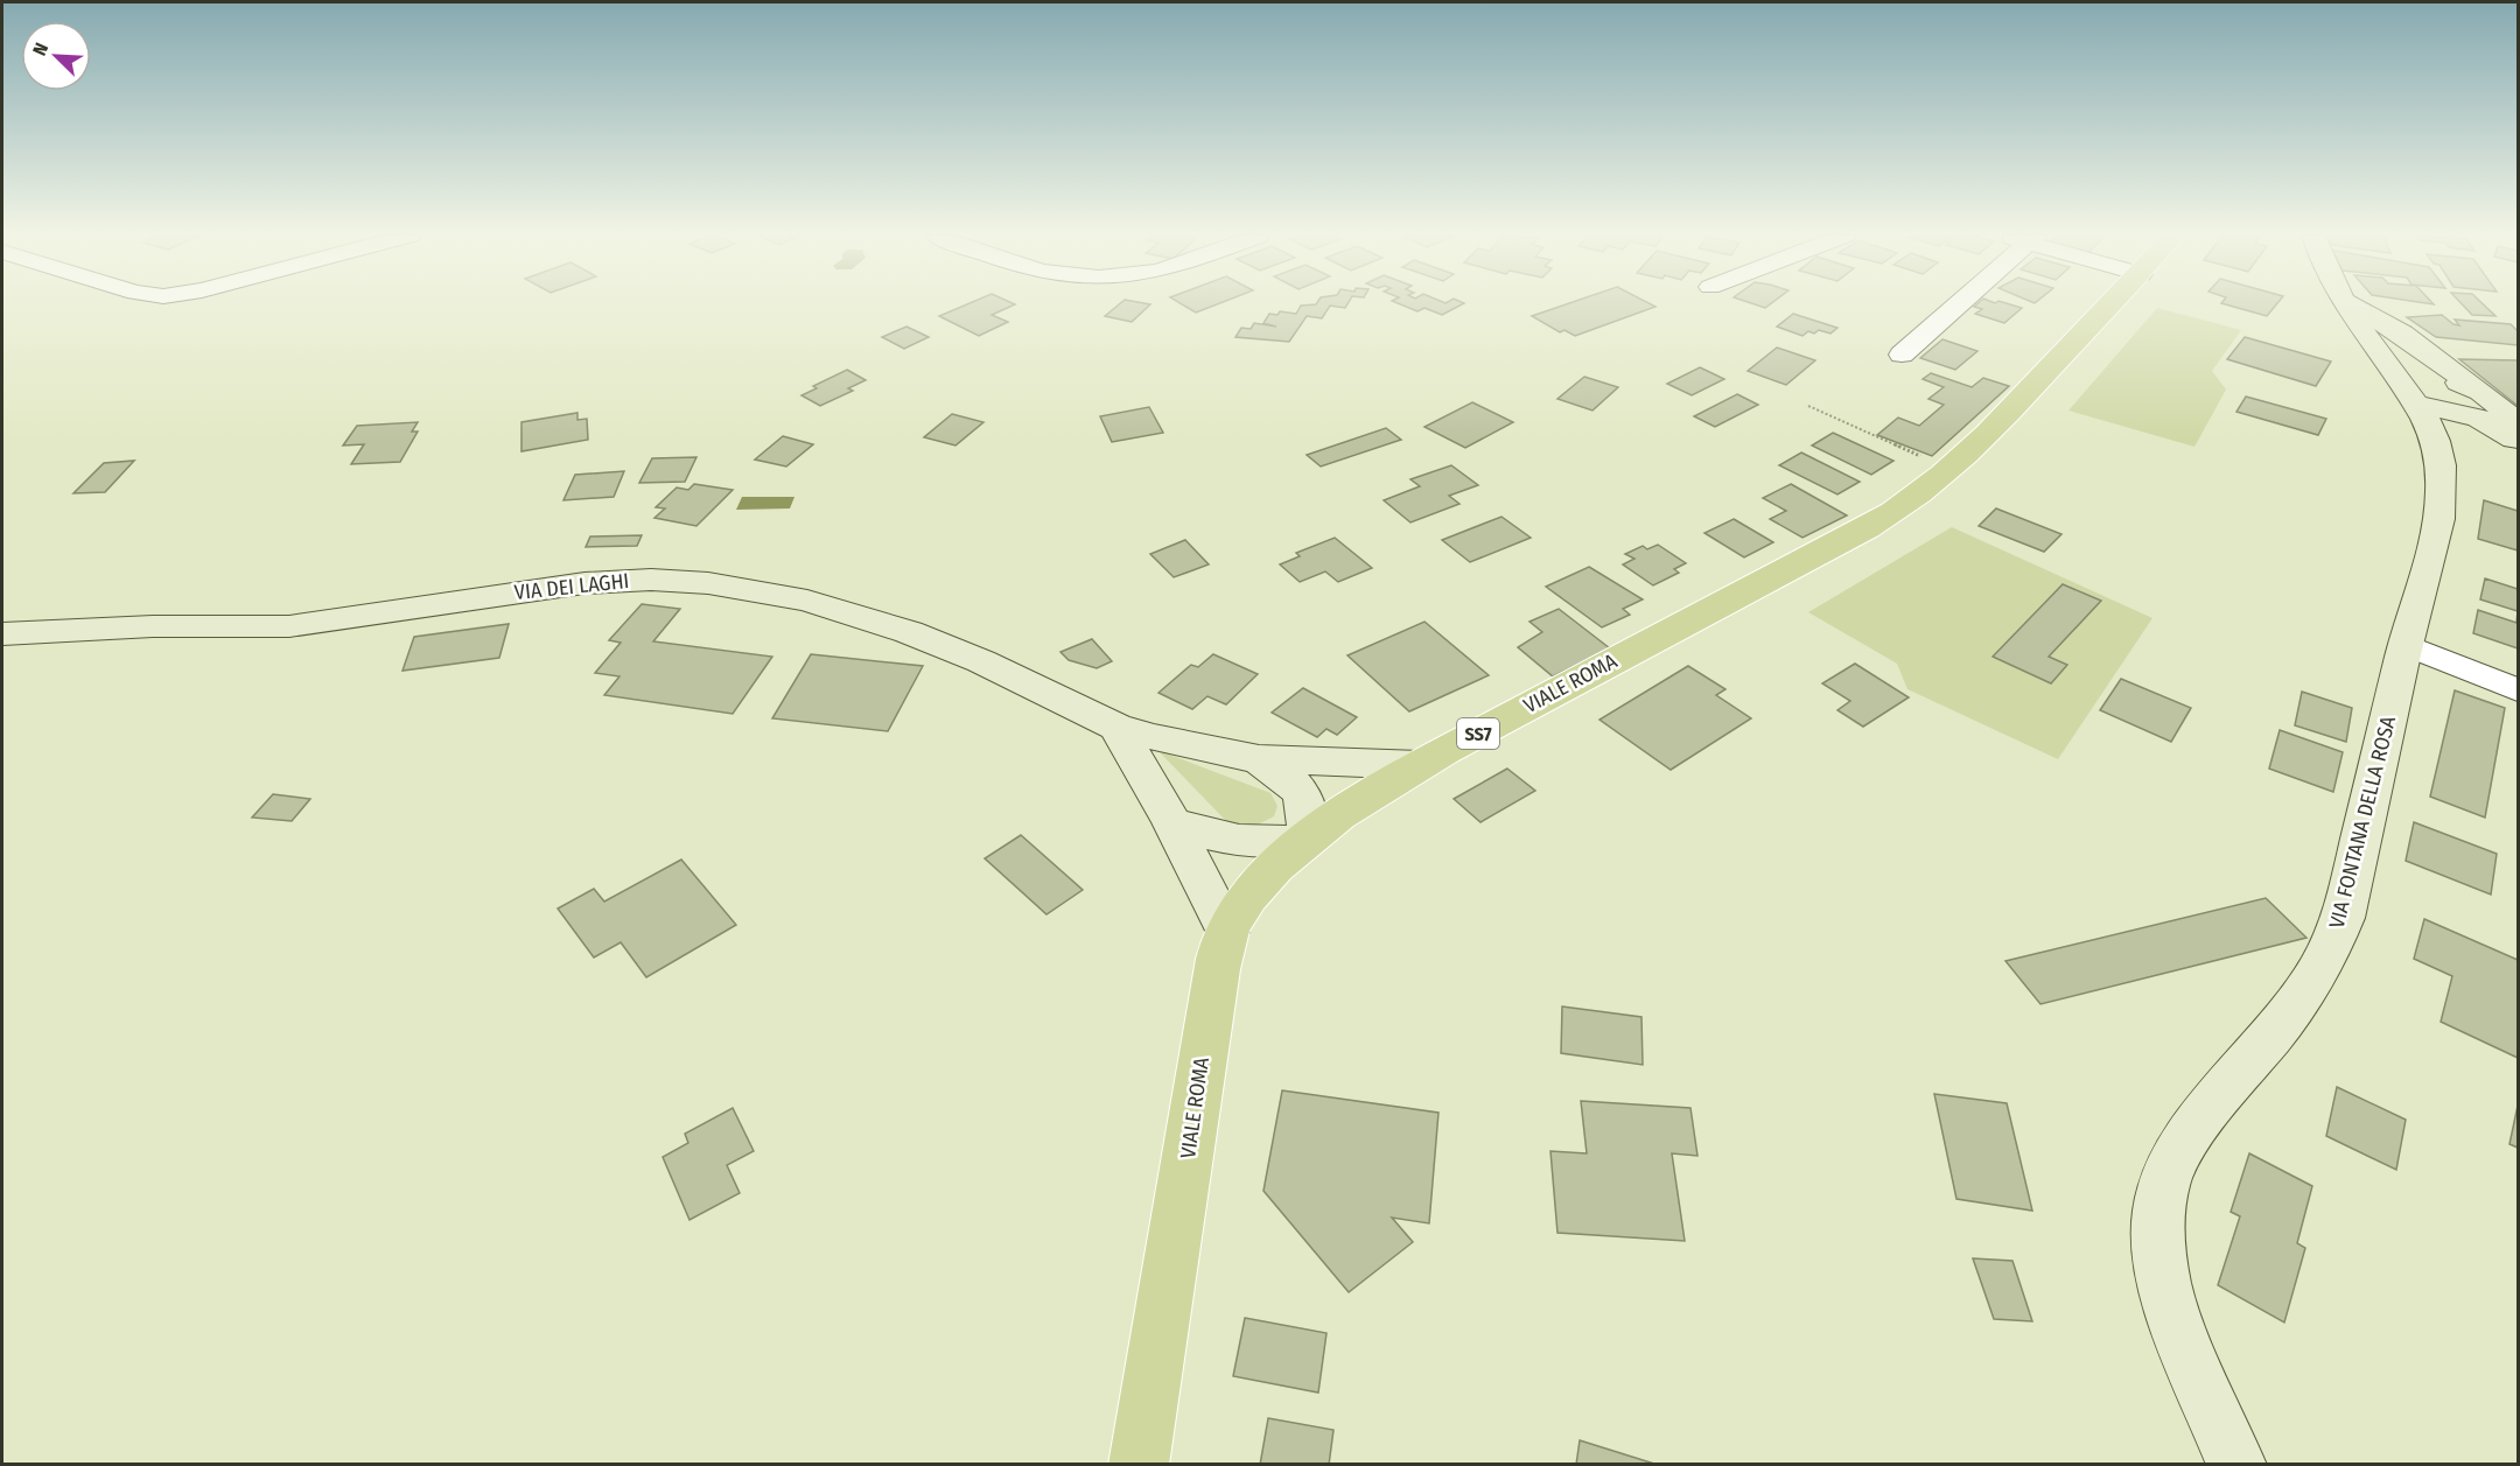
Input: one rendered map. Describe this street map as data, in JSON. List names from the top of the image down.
{
  "streets": {
    "main road": [
      "VIA DEI LAGHI",
      "VIALE ROMA",
      "SS7",
      "VIA FONTANA DELLA ROSA"
    ]
  },
  "crossings": [
    ["VIA DEI LAGHI", "VIALE ROMA"]
  ],
  "north": "top left"
}
